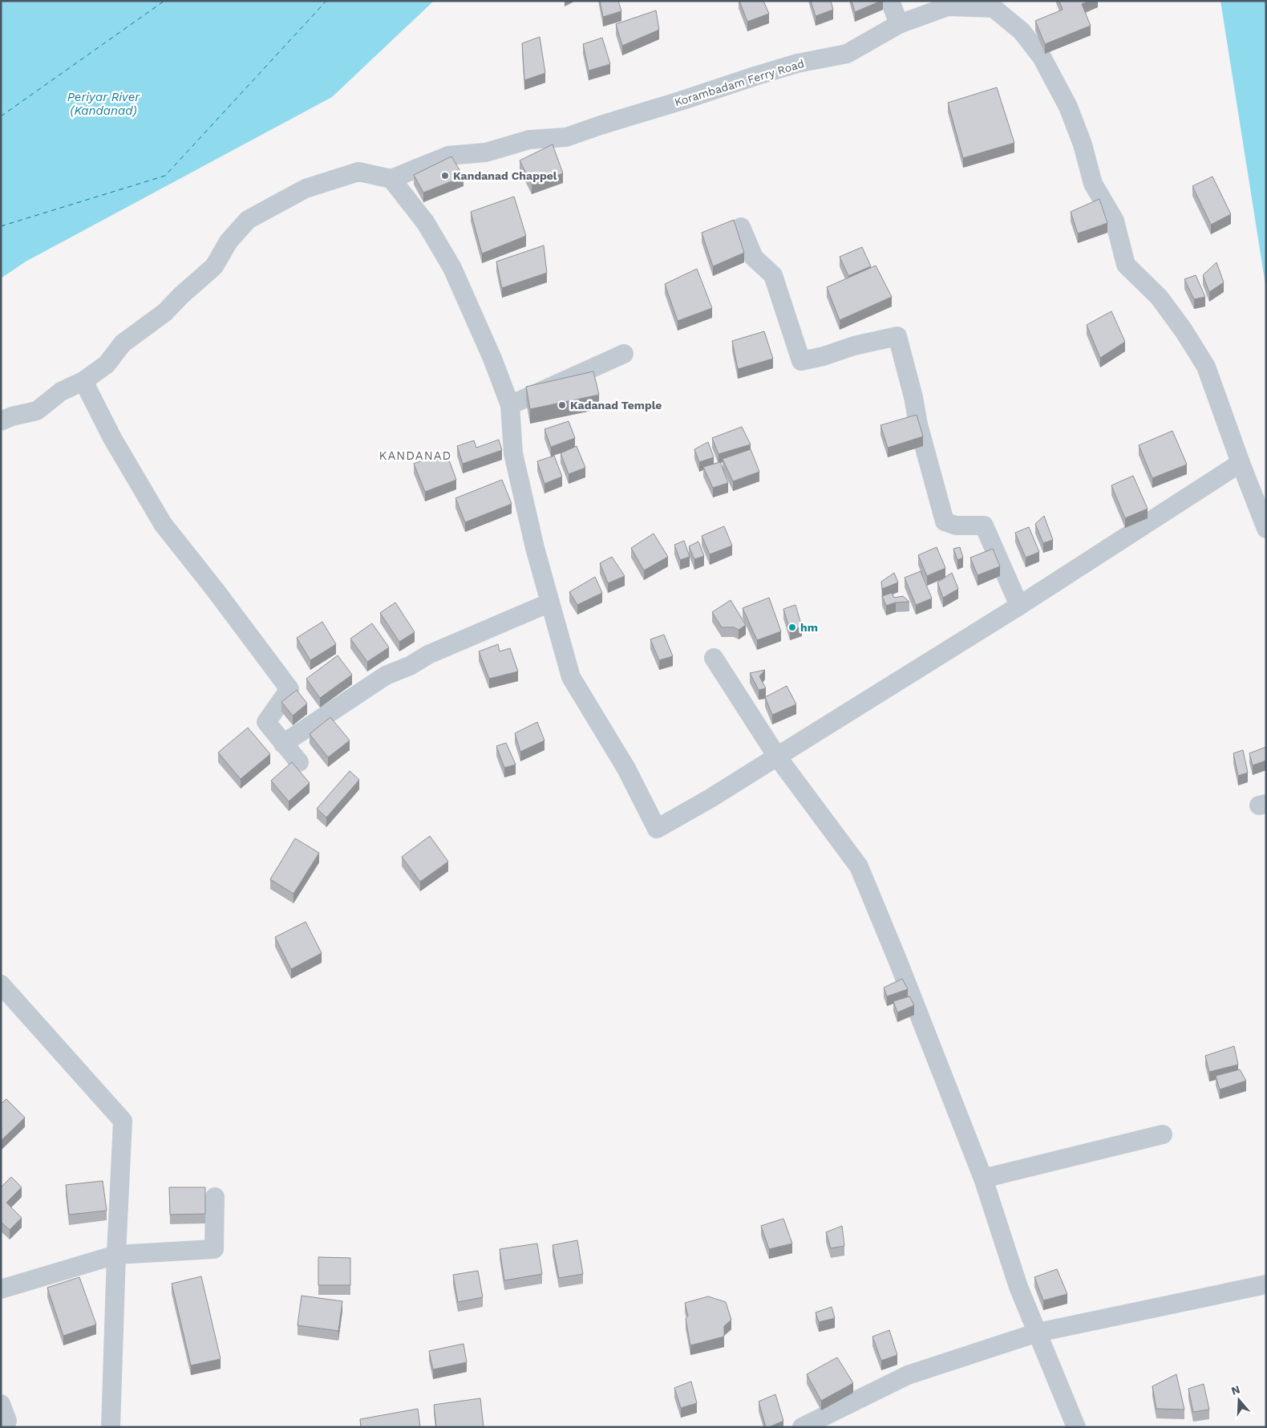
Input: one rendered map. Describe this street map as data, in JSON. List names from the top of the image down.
{
  "streets": {
    "street": ["Korambadam Ferry Road"]
  },
  "districts": ["KANDANAD"],
  "water": ["Periyar River (Kandanad)"],
  "places": ["Kandanad Chappel", "Kadanad Temple", "hm"],
  "north": "top"
}
